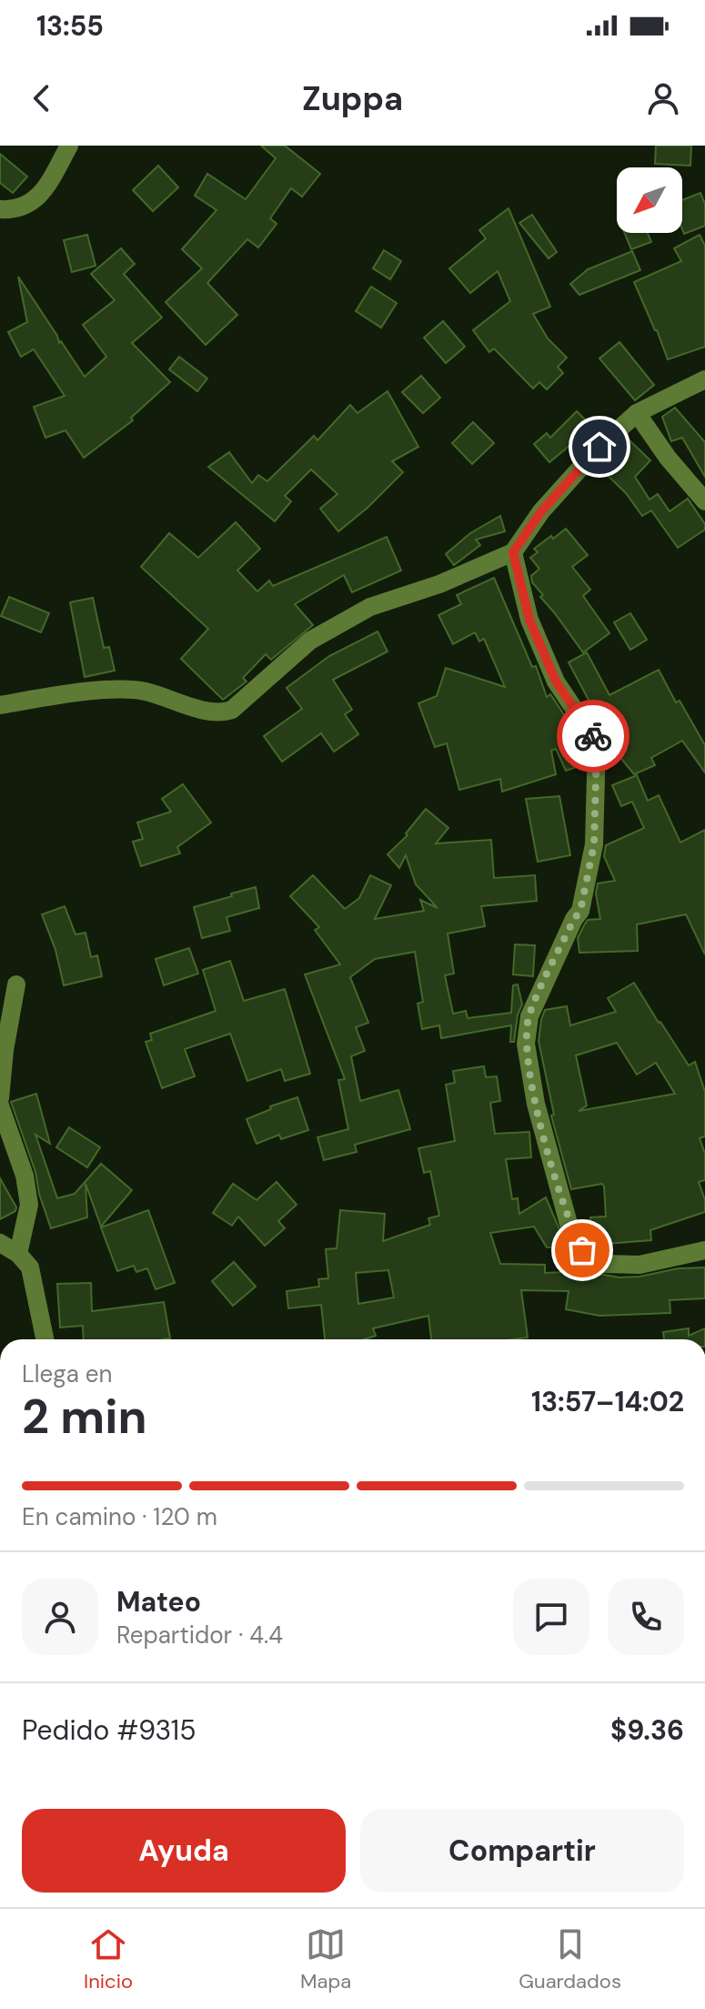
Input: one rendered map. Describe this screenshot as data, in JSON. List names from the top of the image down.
{
  "north": "bottom left",
  "page": {
    "status": "13:55",
    "header": "Zuppa",
    "heading": ["2 min", "Llega en", "13:57–14:02"],
    "panel": [
      "Mateo",
      "Repartidor · 4.4",
      "Pedido #9315",
      "$9.36"
    ],
    "bar": "En camino · 120 m",
    "buttons": ["Ayuda", "Compartir"],
    "tabs": ["Inicio", "Mapa", "Guardados"]
  }
}
